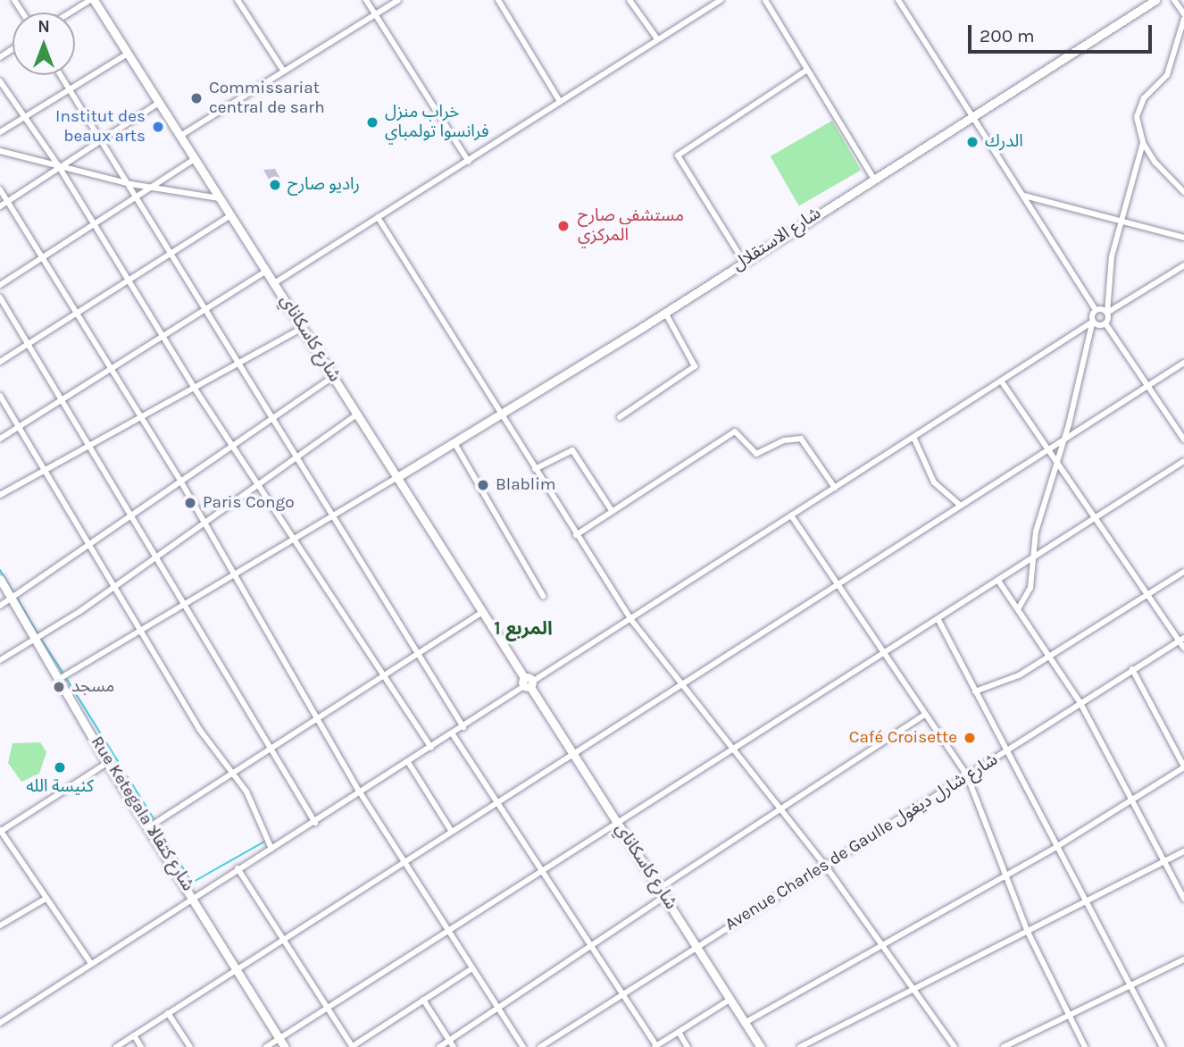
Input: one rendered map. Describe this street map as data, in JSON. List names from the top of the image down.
{
  "streets": {
    "street": [
      "شارع الاستقلال",
      "شارع كاسكاناي",
      "Rue Ketegala شارع كتقالا",
      "Avenue Charles de Gaulle شارع شارل ديغول"
    ]
  },
  "crossings": [
    ["شارع الاستقلال", "شارع كاسكاناي"],
    ["شارع كاسكاناي", "Avenue Charles de Gaulle شارع شارل ديغول"]
  ],
  "districts": ["المربع 1"],
  "places": [
    "Commissariat central de sarh",
    "خراب منزل فرانسوا تولمباي",
    "Institut des beaux arts",
    "الدرك",
    "راديو صارح",
    "مستشفى صارح المركزي",
    "Blablim",
    "Paris Congo",
    "مسجد",
    "Café Croisette",
    "كنيسة الله"
  ],
  "scale_bar": "200 m",
  "north": "top"
}
